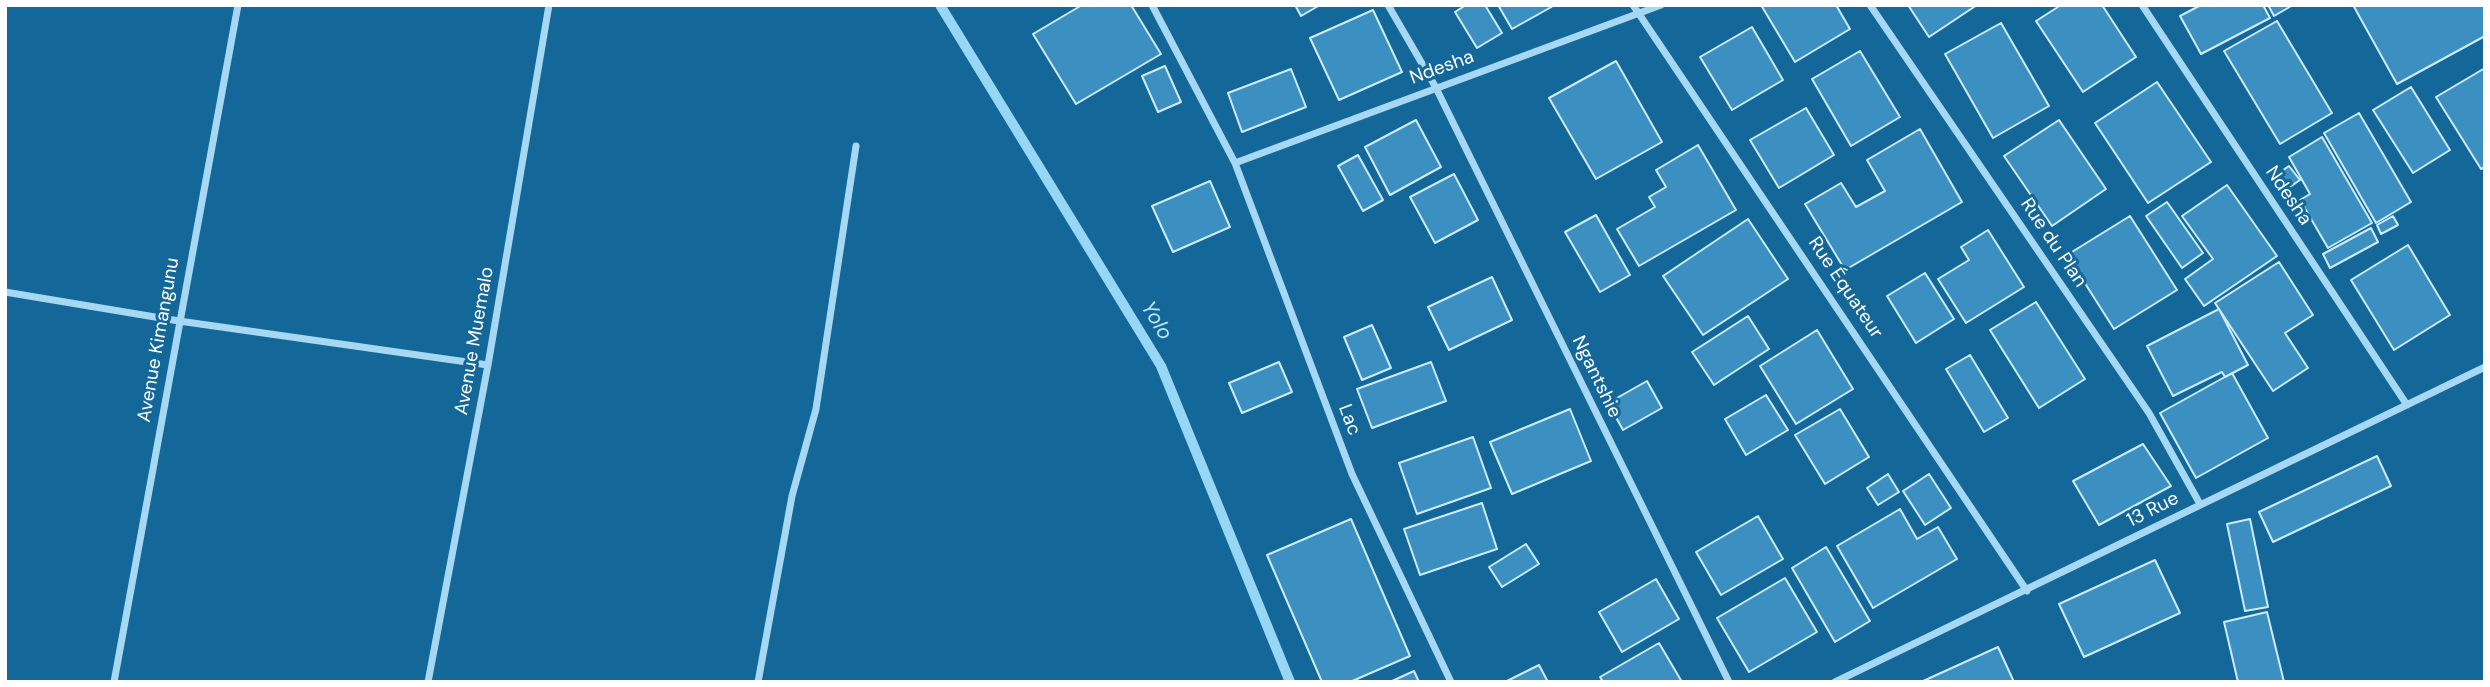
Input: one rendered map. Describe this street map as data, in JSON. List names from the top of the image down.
{
  "streets": {
    "street": [
      "Ndesha",
      "Rue du Plan",
      "Rue Équateur",
      "Avenue Kimangunu",
      "Avenue Muemalo",
      "Ngantshie",
      "Lac",
      "13 Rue"
    ]
  },
  "crossings": [
    ["Ndesha", "Rue Équateur"],
    ["Ndesha", "Ngantshie"],
    ["Ndesha", "Lac"],
    ["Ndesha", "13 Rue"],
    ["Rue du Plan", "13 Rue"],
    ["Rue Équateur", "13 Rue"]
  ],
  "water": ["Yolo"]
}
